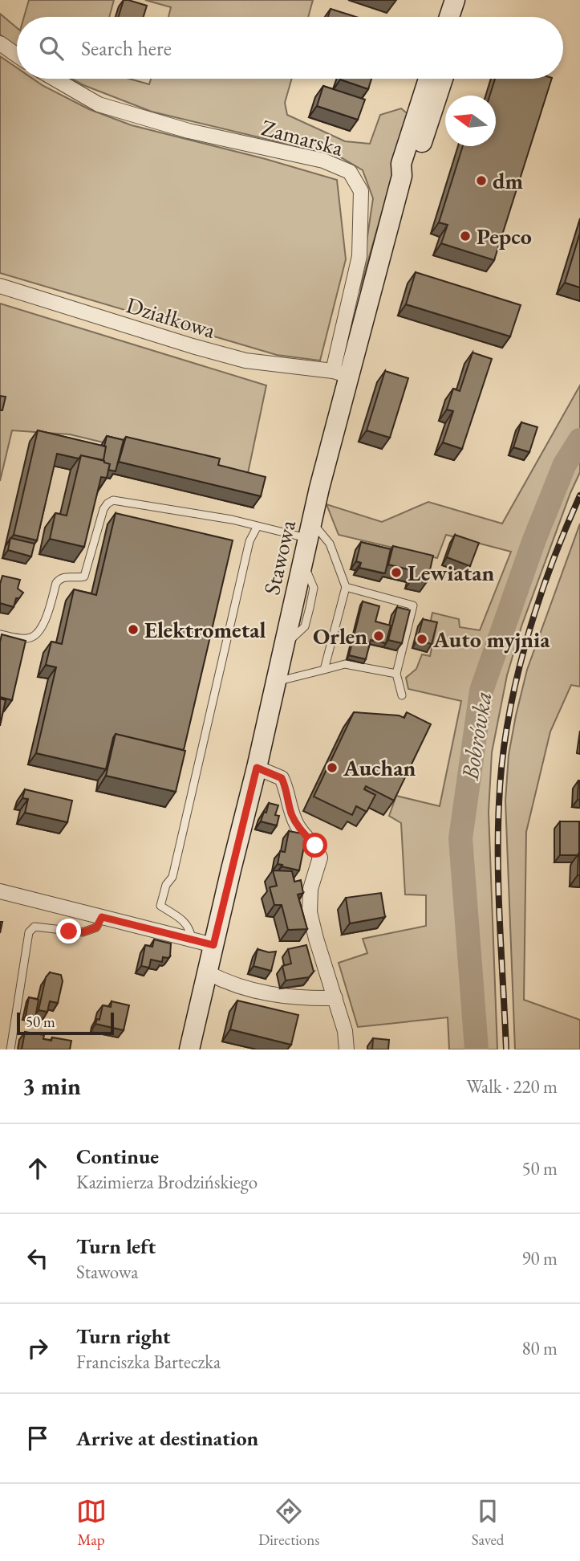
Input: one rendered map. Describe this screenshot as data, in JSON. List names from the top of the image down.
{
  "streets": {
    "street": ["Zamarska", "Działkowa", "Stawowa"]
  },
  "crossings": [
    ["Zamarska", "Działkowa"],
    ["Zamarska", "Stawowa"],
    ["Działkowa", "Stawowa"]
  ],
  "water": ["Bobrówka"],
  "places": [
    "dm",
    "Pepco",
    "Lewiatan",
    "Elektrometal",
    "Orlen",
    "Auto myjnia",
    "Auchan"
  ],
  "scale_bar": "50 m",
  "north": "left",
  "page": {
    "search": "Search here",
    "scale": "50 m",
    "heading": ["3 min", "Walk · 220 m"],
    "list": [
      ["Continue", "Kazimierza Brodzińskiego", "50 m"],
      ["Turn left", "Stawowa", "90 m"],
      ["Turn right", "Franciszka Barteczka", "80 m"],
      "Arrive at destination"
    ],
    "nav": ["Map", "Directions", "Saved"]
  }
}
